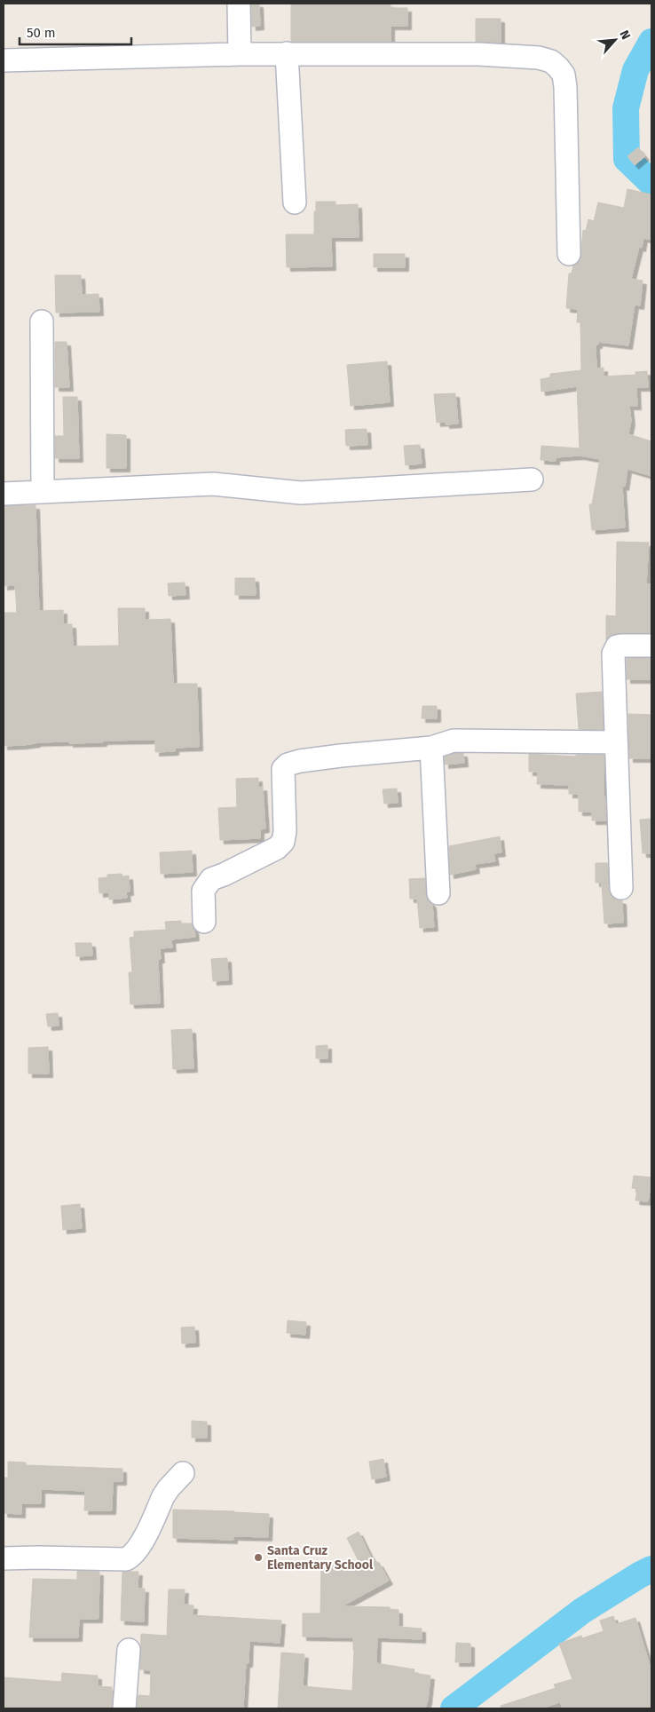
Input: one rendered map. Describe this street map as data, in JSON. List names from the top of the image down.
{
  "places": ["Santa Cruz Elementary School"],
  "scale_bar": "50 m",
  "north": "top right"
}
